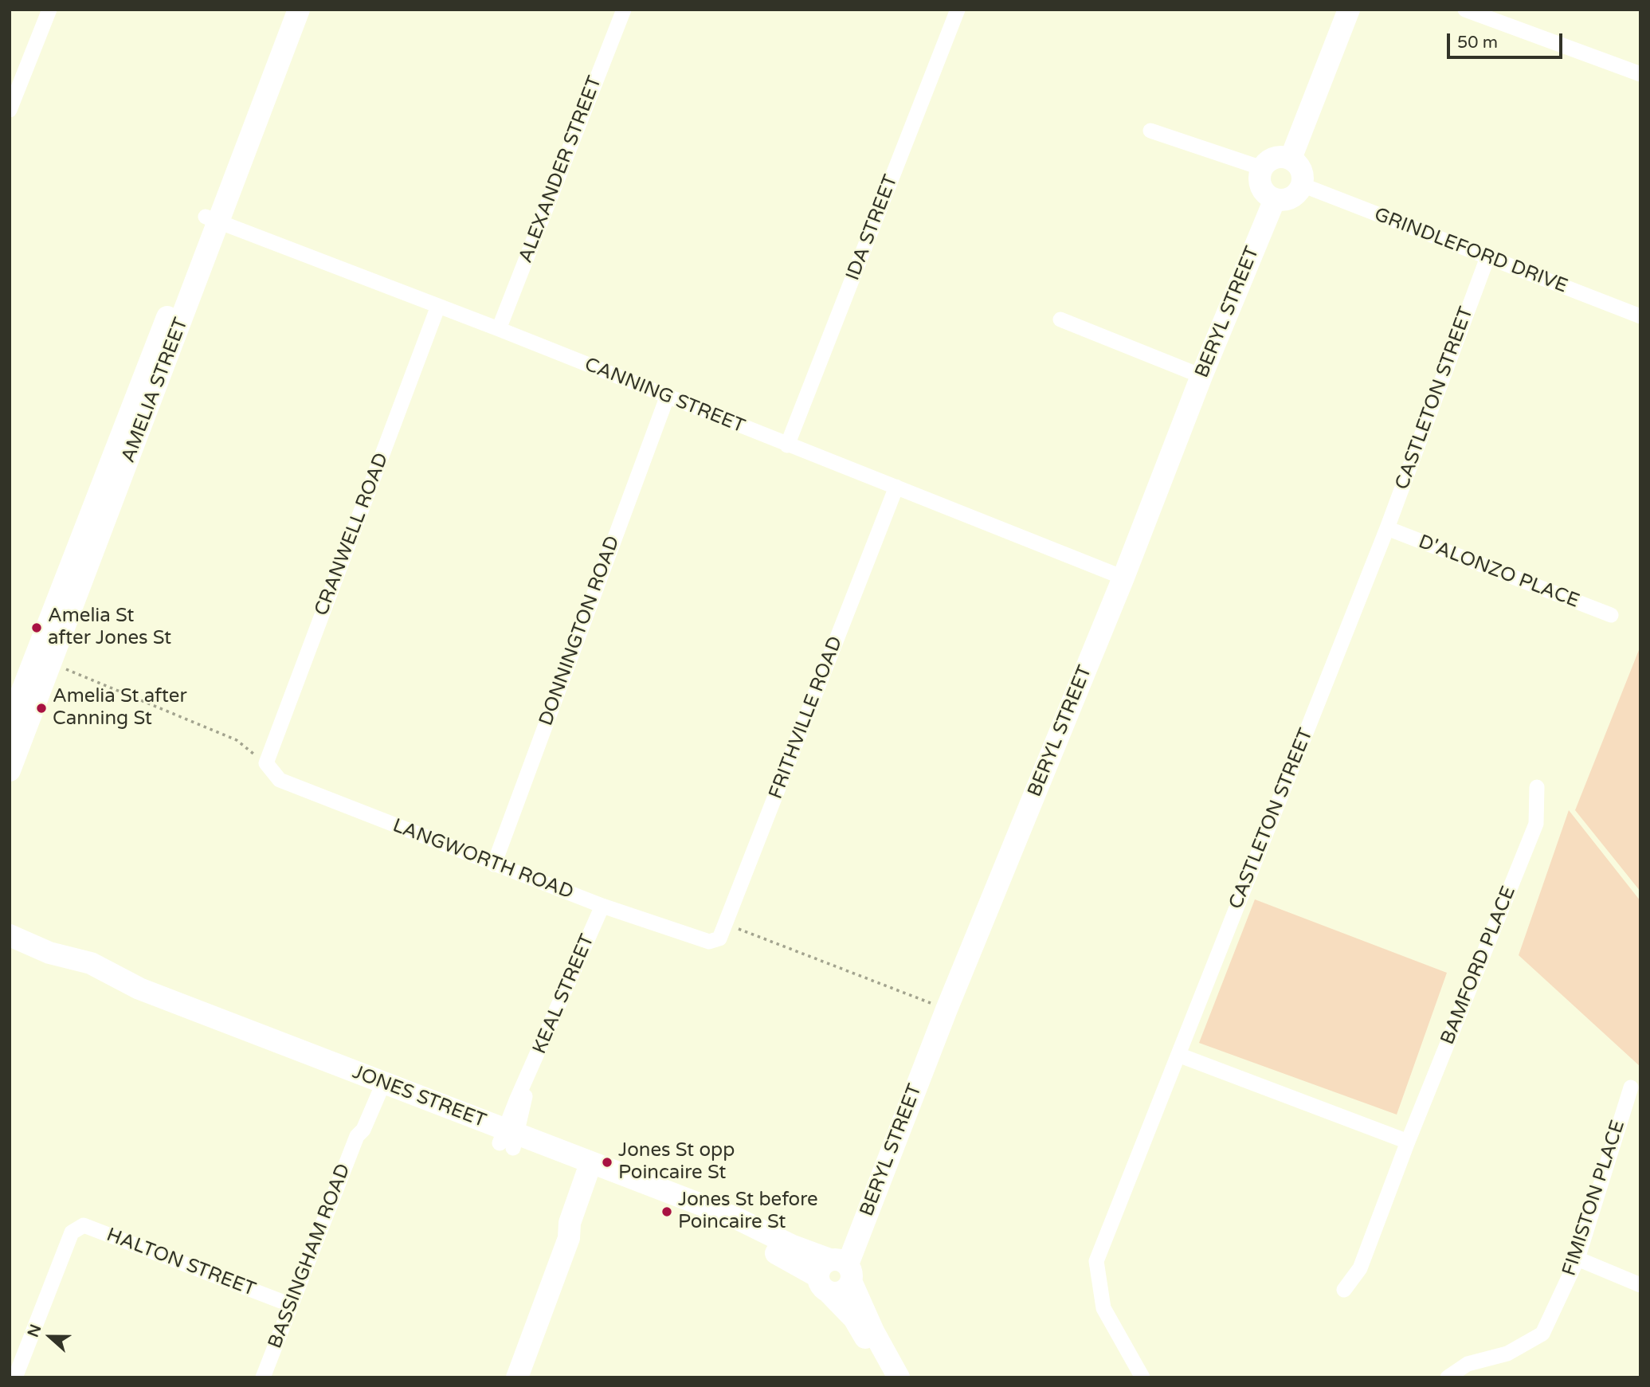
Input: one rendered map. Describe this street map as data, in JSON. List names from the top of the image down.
{
  "streets": {
    "street": [
      "ALEXANDER STREET",
      "IDA STREET",
      "GRINDLEFORD DRIVE",
      "BERYL STREET",
      "AMELIA STREET",
      "CANNING STREET",
      "CASTLETON STREET",
      "CRANWELL ROAD",
      "D'ALONZO PLACE",
      "DONNINGTON ROAD",
      "FRITHVILLE ROAD",
      "LANGWORTH ROAD",
      "BAMFORD PLACE",
      "KEAL STREET",
      "JONES STREET",
      "FIMISTON PLACE",
      "BASSINGHAM ROAD",
      "HALTON STREET"
    ]
  },
  "crossings": [
    ["ALEXANDER STREET", "CANNING STREET"],
    ["IDA STREET", "CANNING STREET"],
    ["GRINDLEFORD DRIVE", "BERYL STREET"],
    ["GRINDLEFORD DRIVE", "CASTLETON STREET"],
    ["BERYL STREET", "CANNING STREET"],
    ["BERYL STREET", "JONES STREET"],
    ["AMELIA STREET", "CANNING STREET"],
    ["CANNING STREET", "CRANWELL ROAD"],
    ["CANNING STREET", "DONNINGTON ROAD"],
    ["CANNING STREET", "FRITHVILLE ROAD"],
    ["CASTLETON STREET", "D'ALONZO PLACE"],
    ["CRANWELL ROAD", "LANGWORTH ROAD"],
    ["DONNINGTON ROAD", "LANGWORTH ROAD"],
    ["FRITHVILLE ROAD", "LANGWORTH ROAD"],
    ["LANGWORTH ROAD", "KEAL STREET"],
    ["KEAL STREET", "JONES STREET"],
    ["JONES STREET", "BASSINGHAM ROAD"],
    ["BASSINGHAM ROAD", "HALTON STREET"]
  ],
  "places": [
    "Amelia St after Jones St",
    "Amelia St after Canning St",
    "Jones St opp Poincaire St",
    "Jones St before Poincaire St"
  ],
  "scale_bar": "50 m",
  "north": "left"
}
